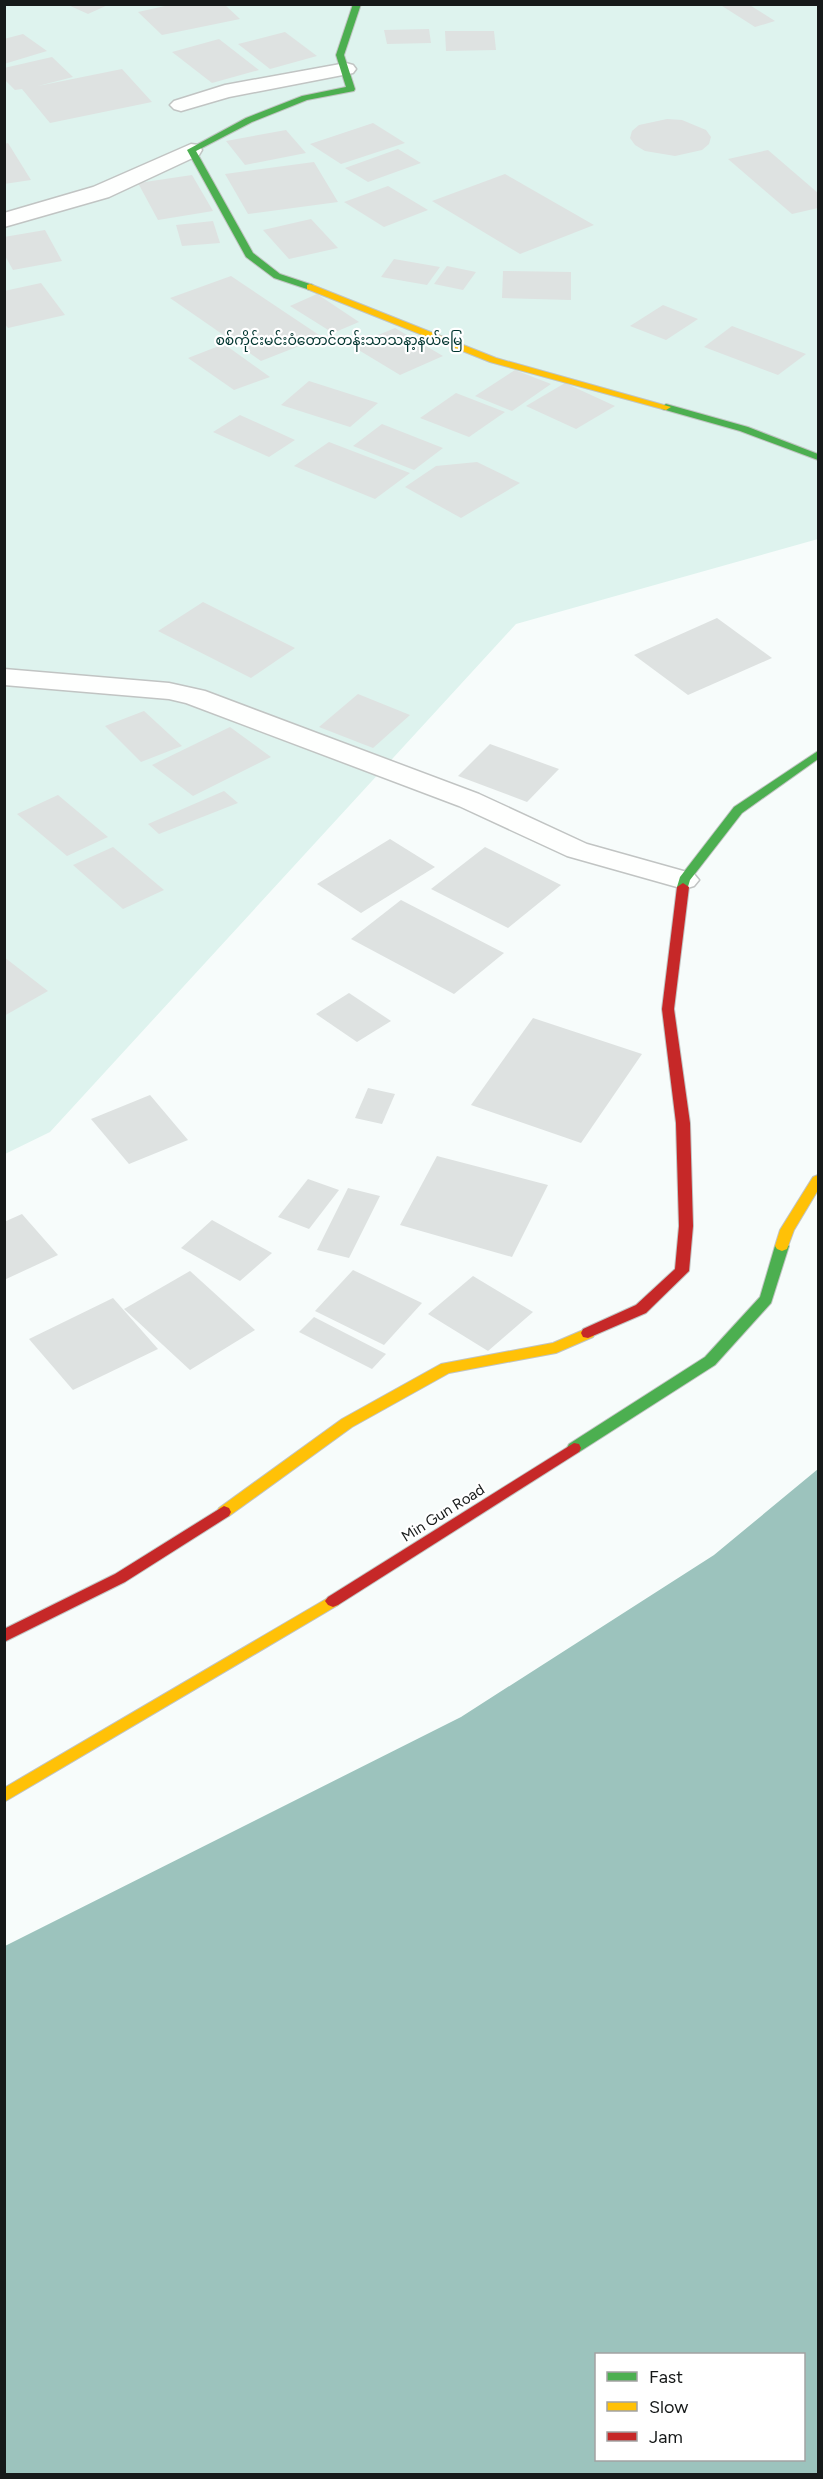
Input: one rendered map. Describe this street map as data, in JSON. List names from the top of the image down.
{
  "streets": {
    "street": ["Min Gun Road"]
  },
  "parks": ["စစ်ကိုင်းမင်းဝံတောင်တန်းသာသနာ့နယ်မြေ"],
  "legend": ["Fast", "Slow", "Jam"]
}
